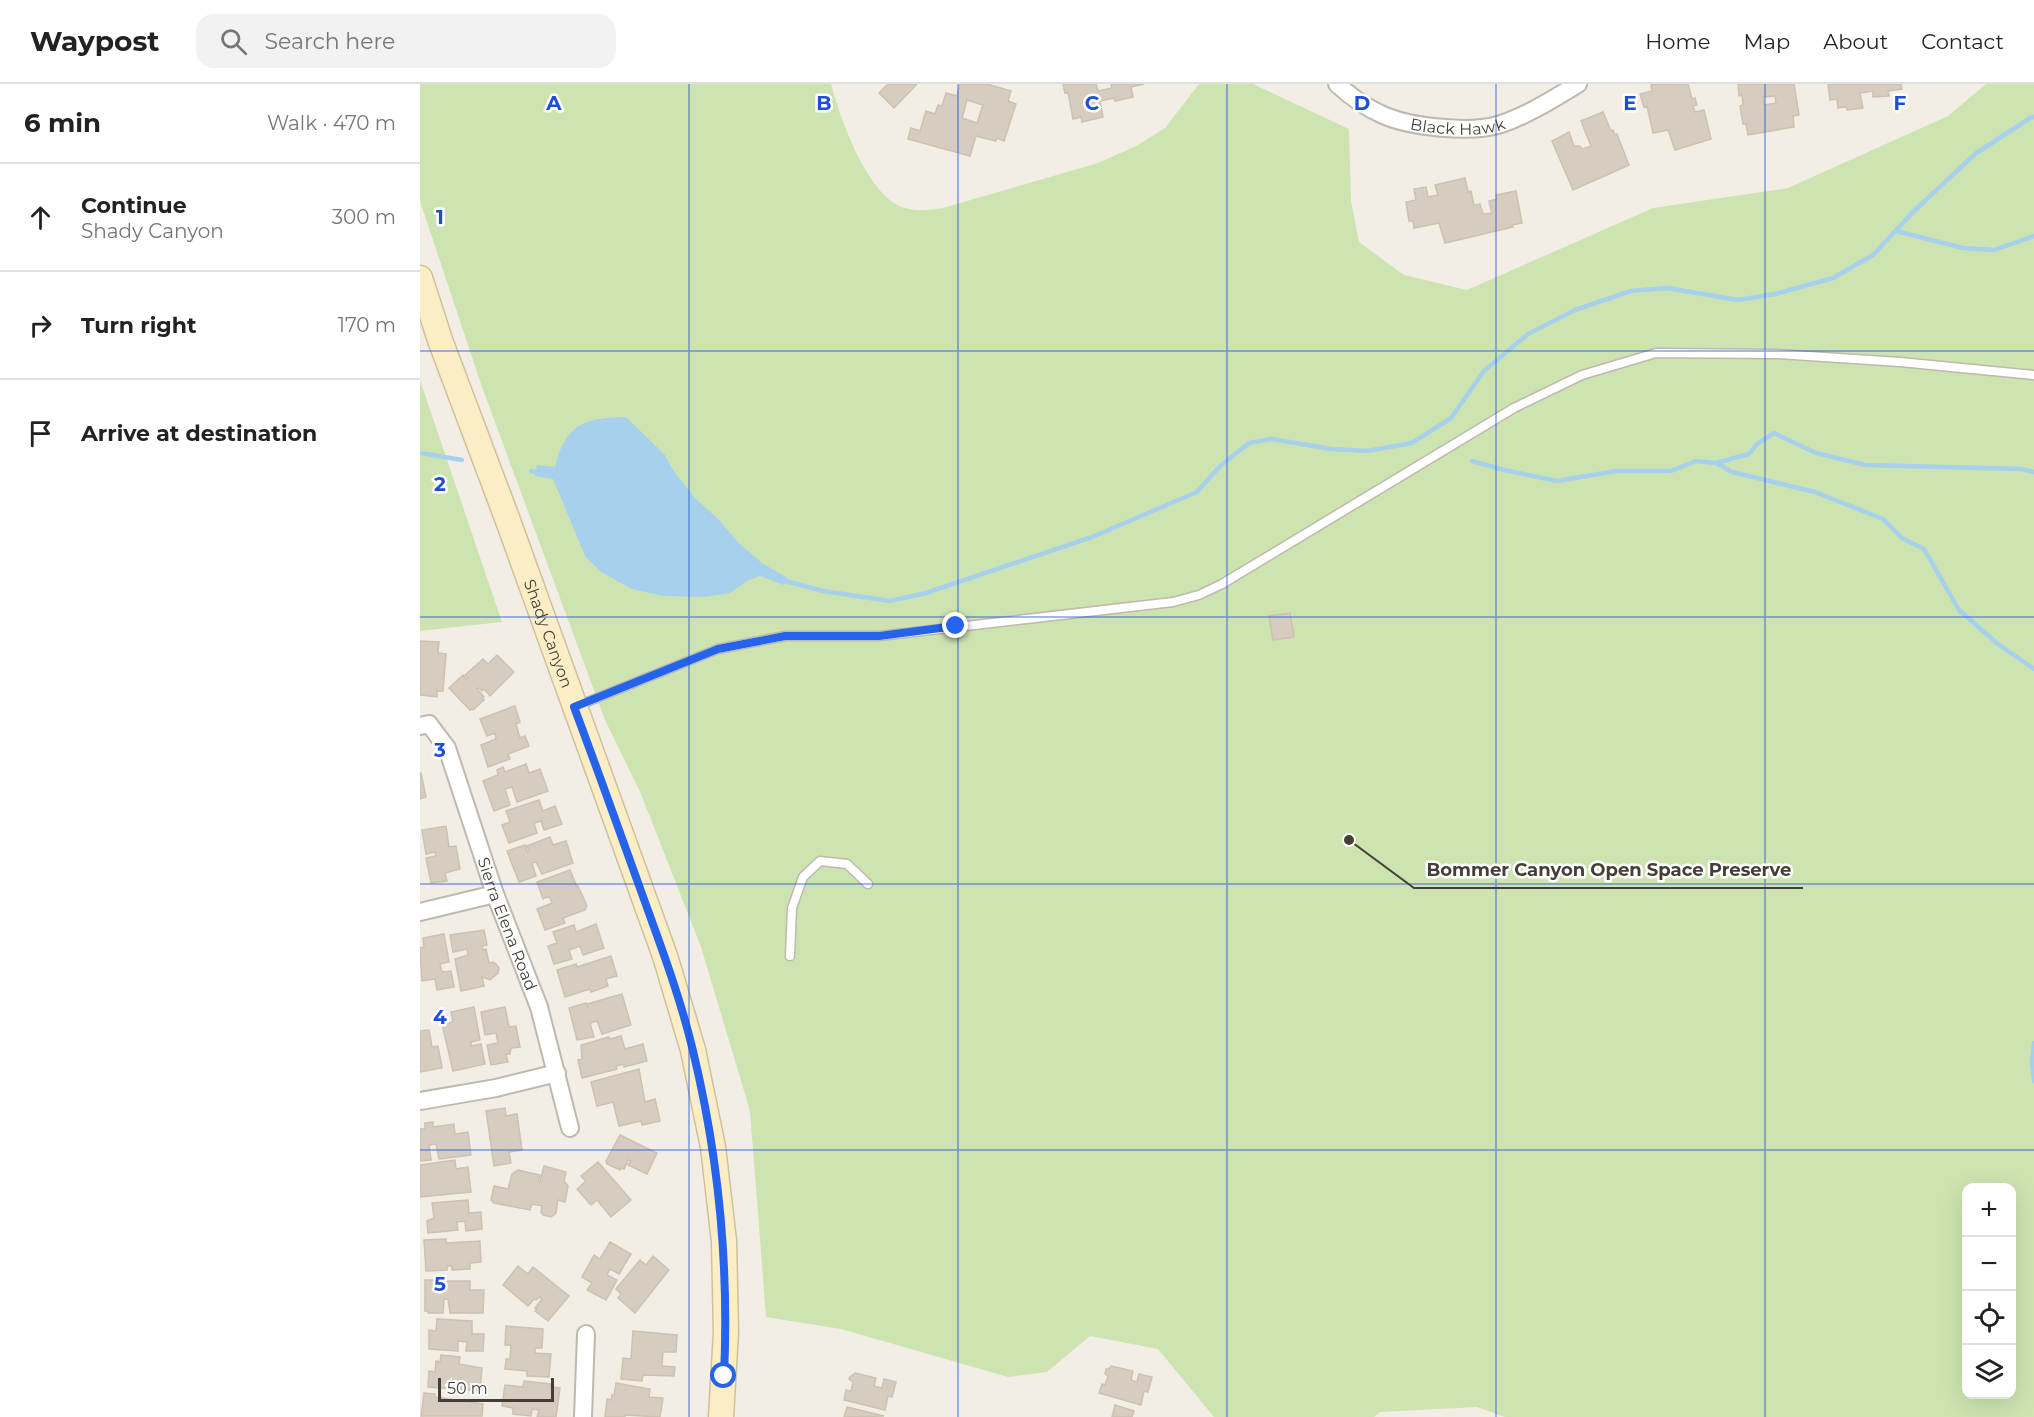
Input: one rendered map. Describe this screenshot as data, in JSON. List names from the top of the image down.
{
  "streets": {
    "main road": ["Shady Canyon"],
    "street": ["Black Hawk", "Sierra Elena Road"]
  },
  "places": ["Bommer Canyon Open Space Preserve"],
  "scale_bar": "50 m",
  "page": {
    "header": "Waypost",
    "search": "Search here",
    "nav": [
      "Home",
      "Map",
      "About",
      "Contact"
    ],
    "heading": ["6 min", "Walk · 470 m"],
    "list": [
      ["Continue", "Shady Canyon", "300 m"],
      ["Turn right", "170 m"],
      "Arrive at destination"
    ],
    "map_buttons": ["+", "−"],
    "scale": "50 m"
  },
  "grid": {
    "columns": [
      "A",
      "B",
      "C",
      "D",
      "E",
      "F"
    ],
    "rows": [
      "1",
      "2",
      "3",
      "4",
      "5"
    ]
  }
}
